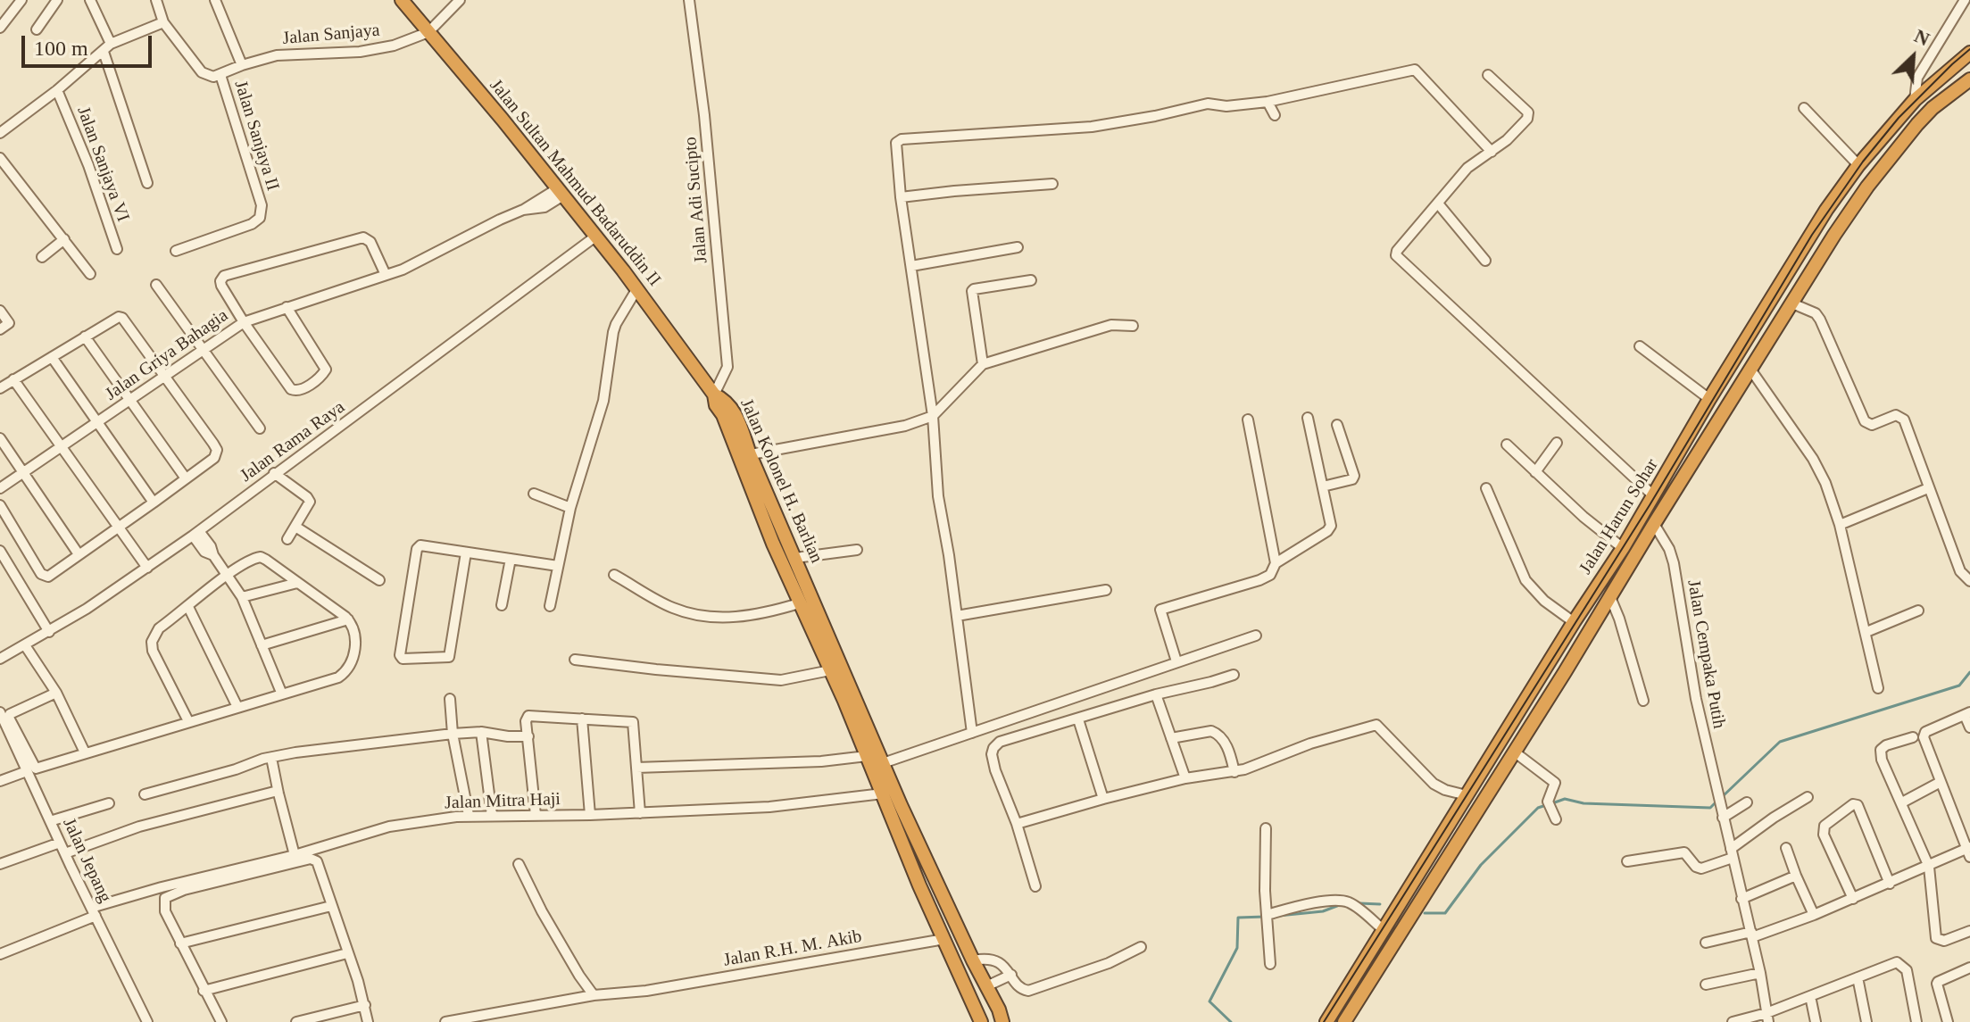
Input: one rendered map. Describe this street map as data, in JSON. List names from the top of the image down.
{
  "streets": {
    "highway": ["Jalan Sultan Mahmud Badaruddin II", "Jalan Kolonel H. Barlian", "Jalan Harun Sohar"],
    "street": [
      "Jalan Sanjaya",
      "Jalan Sanjaya II",
      "Jalan Sanjaya VI",
      "Jalan Adi Sucipto",
      "Jalan Griya Bahagia",
      "Jalan Rama Raya",
      "Jalan Cempaka Putih",
      "Jalan Mitra Haji",
      "Jalan Jepang",
      "Jalan R.H. M. Akib"
    ]
  },
  "crossings": [
    ["Jalan Sanjaya", "Jalan Sanjaya II"],
    ["Jalan Sanjaya", "Jalan Sultan Mahmud Badaruddin II"],
    ["Jalan Sultan Mahmud Badaruddin II", "Jalan Adi Sucipto"],
    ["Jalan Sultan Mahmud Badaruddin II", "Jalan Griya Bahagia"],
    ["Jalan Sultan Mahmud Badaruddin II", "Jalan Rama Raya"],
    ["Jalan Sultan Mahmud Badaruddin II", "Jalan Kolonel H. Barlian"],
    ["Jalan Adi Sucipto", "Jalan Kolonel H. Barlian"],
    ["Jalan Kolonel H. Barlian", "Jalan Mitra Haji"],
    ["Jalan Kolonel H. Barlian", "Jalan R.H. M. Akib"],
    ["Jalan Harun Sohar", "Jalan Cempaka Putih"],
    ["Jalan Mitra Haji", "Jalan Jepang"]
  ],
  "scale_bar": "100 m",
  "north": "top right"
}
